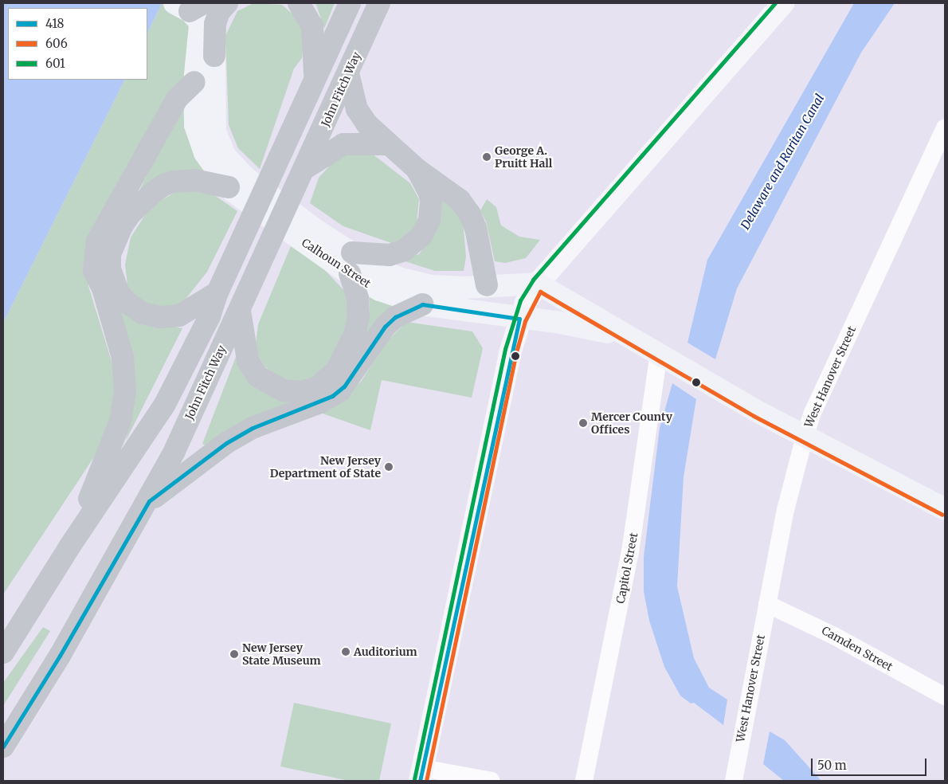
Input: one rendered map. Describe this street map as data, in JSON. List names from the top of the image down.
{
  "streets": {
    "highway": ["John Fitch Way"],
    "main road": ["Calhoun Street"],
    "street": ["West Hanover Street", "Capitol Street", "Camden Street"]
  },
  "crossings": [
    ["Calhoun Street", "West Hanover Street"],
    ["Calhoun Street", "Capitol Street"],
    ["West Hanover Street", "Camden Street"]
  ],
  "water": ["Delaware and Raritan Canal"],
  "places": [
    "George A. Pruitt Hall",
    "Mercer County Offices",
    "New Jersey Department of State",
    "Auditorium",
    "New Jersey State Museum"
  ],
  "lines": ["transit line 601", "transit line 606", "transit line 418"],
  "legend": ["418", "606", "601"],
  "scale_bar": "50 m"
}
